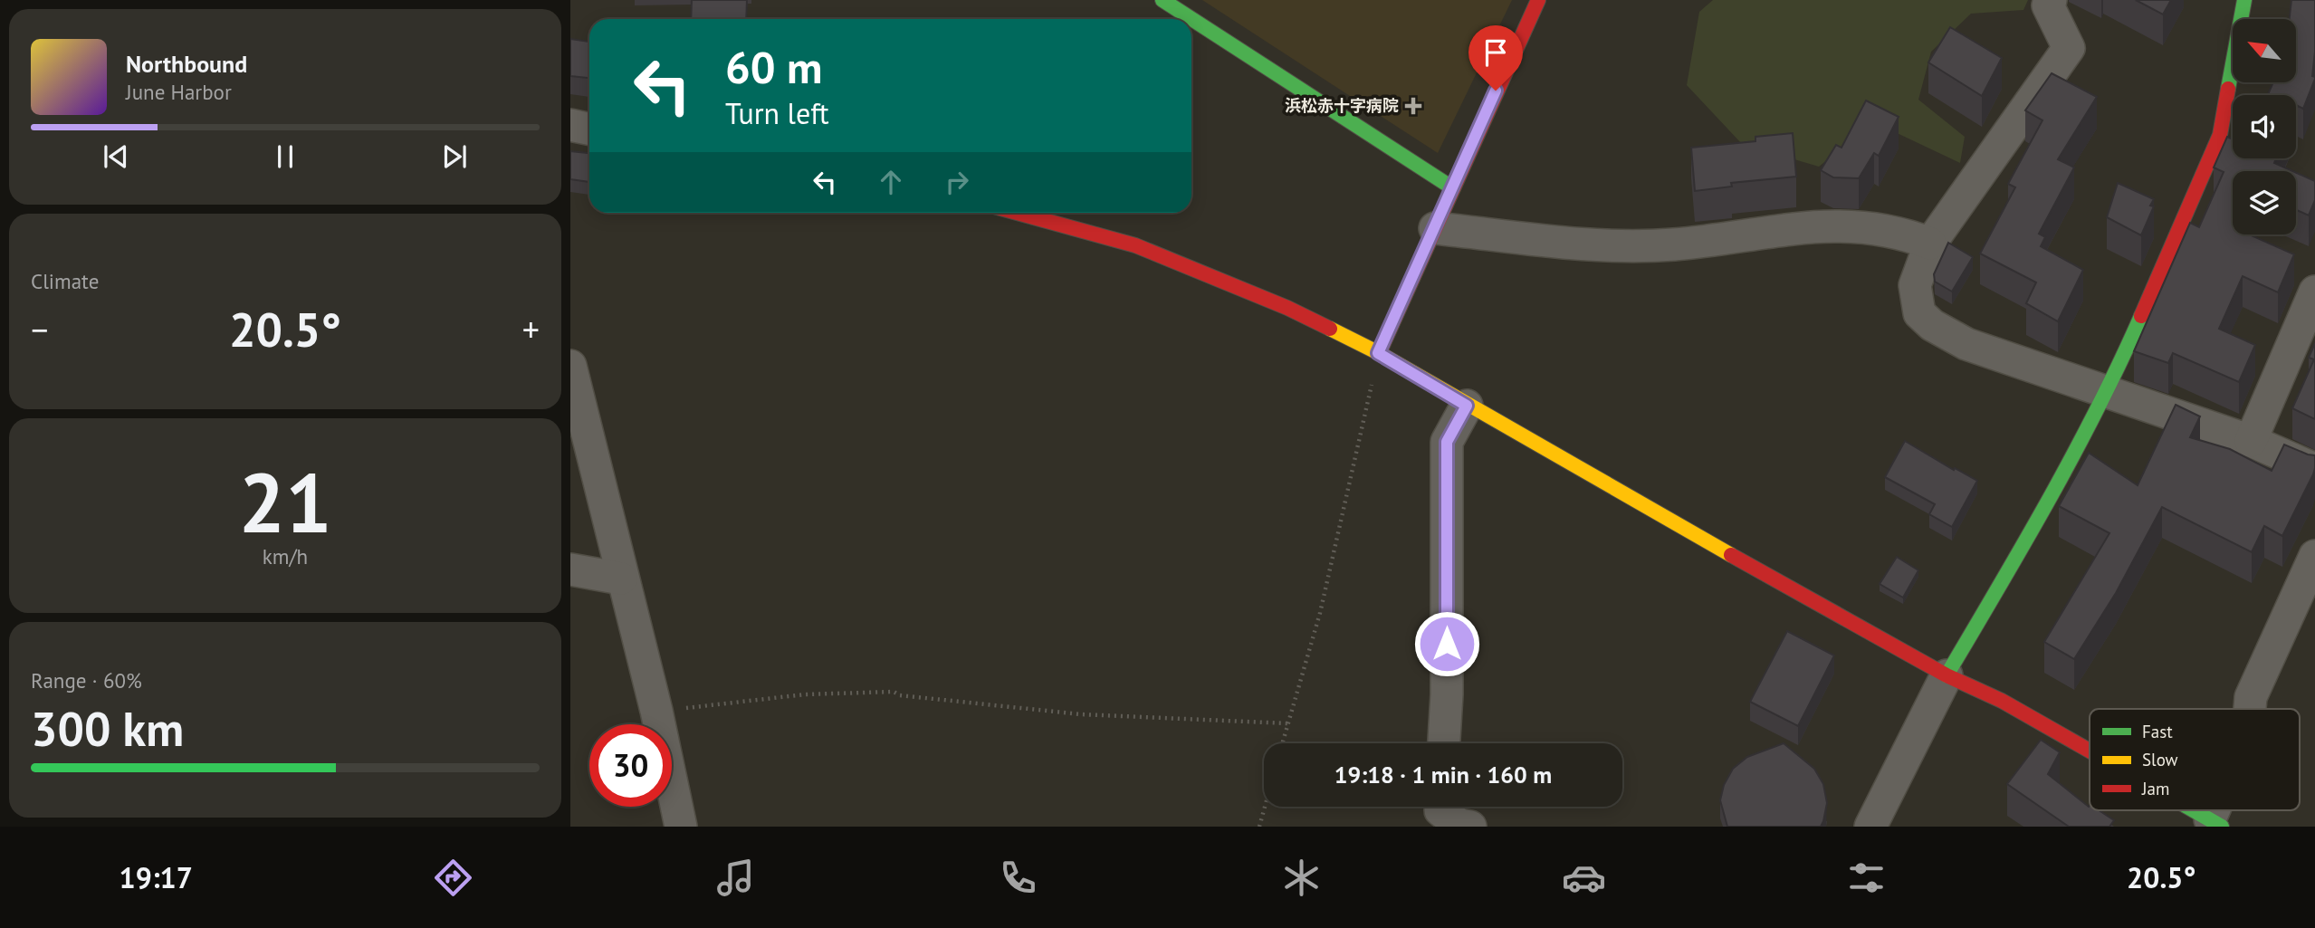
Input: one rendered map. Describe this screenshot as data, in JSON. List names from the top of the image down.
{
  "places": {
    "health": ["浜松赤十字病院"]
  },
  "legend": ["Fast", "Slow", "Jam"],
  "north": "top left",
  "page": {
    "turn": ["60 m", "Turn left"],
    "song": ["Northbound", "June Harbor"],
    "tile": [
      "Climate",
      ["21", "km/h"],
      ["Range · 60%", "300 km"]
    ],
    "heat": ["−", "20.5°", "+"],
    "limit": "30",
    "trip": "19:18 · 1 min · 160 m",
    "tabs": ["19:17", "20.5°"]
  }
}
